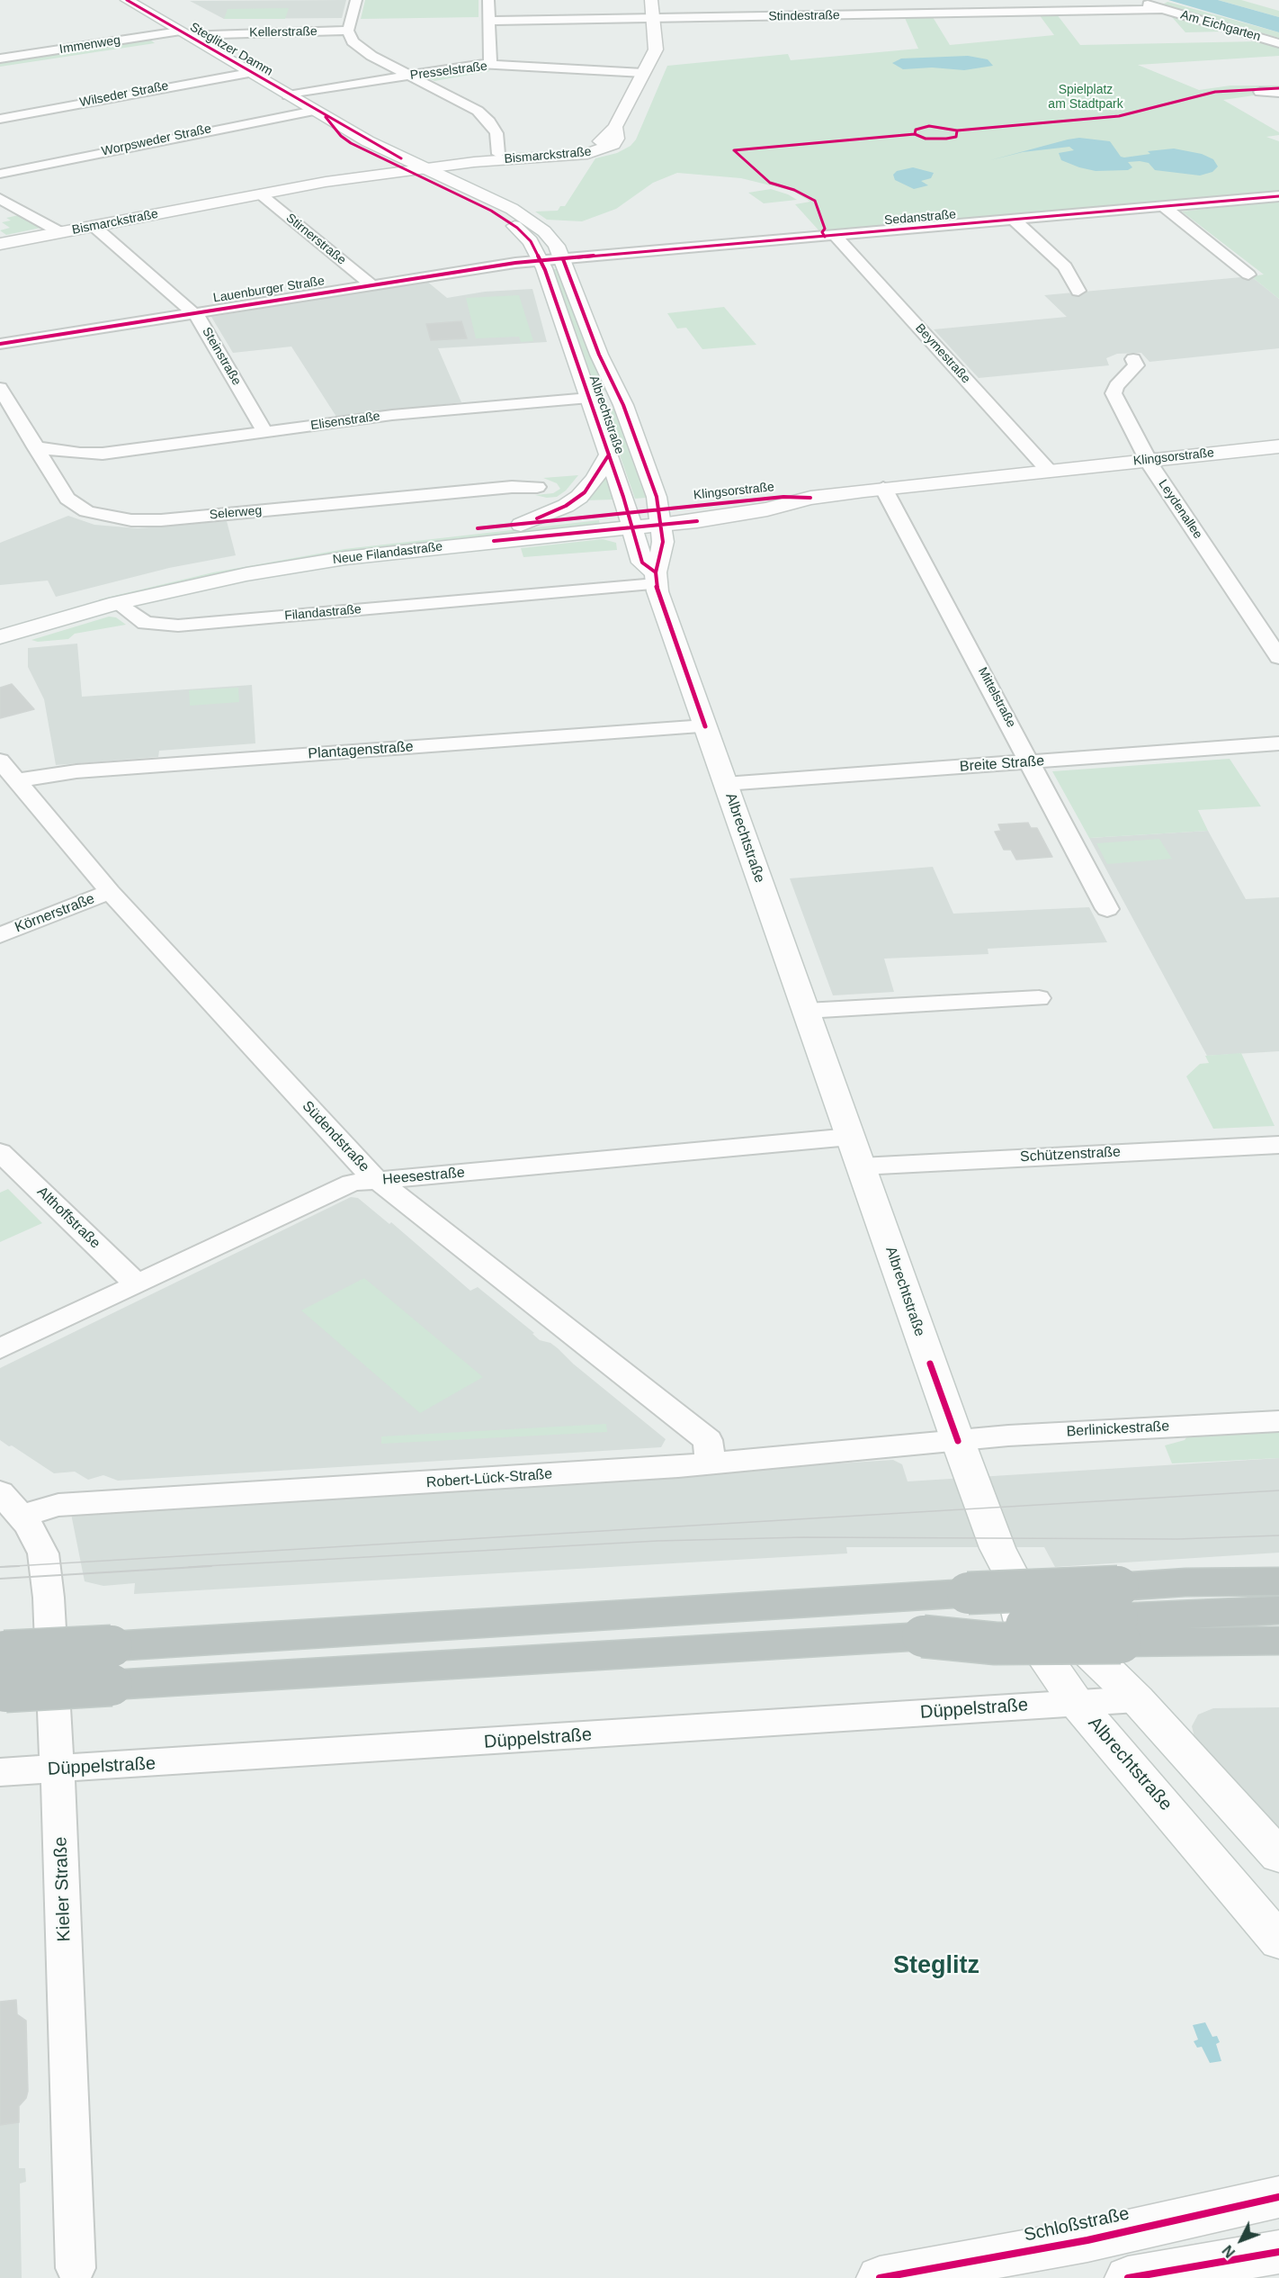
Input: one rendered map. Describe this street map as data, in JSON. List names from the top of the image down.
{
  "streets": {
    "main road": [
      "Steglitzer Damm",
      "Bismarckstraße",
      "Albrechtstraße",
      "Klingsorstraße",
      "Neue Filandastraße",
      "Schloßstraße"
    ],
    "street": [
      "Stindestraße",
      "Am Eichgarten",
      "Kellerstraße",
      "Immenweg",
      "Presselstraße",
      "Wilseder Straße",
      "Worpsweder Straße",
      "Sedanstraße",
      "Stirnerstraße",
      "Lauenburger Straße",
      "Beymestraße",
      "Steinstraße",
      "Elisenstraße",
      "Leydenallee",
      "Selerweg",
      "Filandastraße",
      "Mittelstraße",
      "Plantagenstraße",
      "Breite Straße",
      "Körnerstraße",
      "Südendstraße",
      "Schützenstraße",
      "Heesestraße",
      "Althoffstraße",
      "Berlinickestraße",
      "Robert-Lück-Straße",
      "Düppelstraße",
      "Kieler Straße"
    ]
  },
  "crossings": [
    ["Stindestraße", "Am Eichgarten"],
    ["Kellerstraße", "Immenweg"],
    ["Kellerstraße", "Steglitzer Damm"],
    ["Immenweg", "Steglitzer Damm"],
    ["Steglitzer Damm", "Presselstraße"],
    ["Steglitzer Damm", "Wilseder Straße"],
    ["Steglitzer Damm", "Worpsweder Straße"],
    ["Steglitzer Damm", "Bismarckstraße"],
    ["Steglitzer Damm", "Sedanstraße"],
    ["Steglitzer Damm", "Lauenburger Straße"],
    ["Steglitzer Damm", "Albrechtstraße"],
    ["Bismarckstraße", "Stirnerstraße"],
    ["Bismarckstraße", "Steinstraße"],
    ["Sedanstraße", "Lauenburger Straße"],
    ["Sedanstraße", "Beymestraße"],
    ["Sedanstraße", "Albrechtstraße"],
    ["Stirnerstraße", "Lauenburger Straße"],
    ["Lauenburger Straße", "Steinstraße"],
    ["Lauenburger Straße", "Albrechtstraße"],
    ["Beymestraße", "Klingsorstraße"],
    ["Steinstraße", "Elisenstraße"],
    ["Albrechtstraße", "Elisenstraße"],
    ["Albrechtstraße", "Klingsorstraße"],
    ["Albrechtstraße", "Neue Filandastraße"],
    ["Albrechtstraße", "Filandastraße"],
    ["Albrechtstraße", "Plantagenstraße"],
    ["Albrechtstraße", "Breite Straße"],
    ["Albrechtstraße", "Schützenstraße"],
    ["Albrechtstraße", "Heesestraße"],
    ["Albrechtstraße", "Berlinickestraße"],
    ["Albrechtstraße", "Robert-Lück-Straße"],
    ["Albrechtstraße", "Düppelstraße"],
    ["Elisenstraße", "Selerweg"],
    ["Klingsorstraße", "Leydenallee"],
    ["Klingsorstraße", "Neue Filandastraße"],
    ["Klingsorstraße", "Mittelstraße"],
    ["Neue Filandastraße", "Filandastraße"],
    ["Mittelstraße", "Breite Straße"],
    ["Plantagenstraße", "Südendstraße"],
    ["Körnerstraße", "Südendstraße"],
    ["Südendstraße", "Heesestraße"],
    ["Südendstraße", "Robert-Lück-Straße"],
    ["Schützenstraße", "Heesestraße"],
    ["Heesestraße", "Althoffstraße"],
    ["Berlinickestraße", "Robert-Lück-Straße"],
    ["Robert-Lück-Straße", "Kieler Straße"],
    ["Düppelstraße", "Kieler Straße"]
  ],
  "districts": ["Steglitz"],
  "parks": ["Spielplatz am Stadtpark"],
  "north": "bottom left"
}
